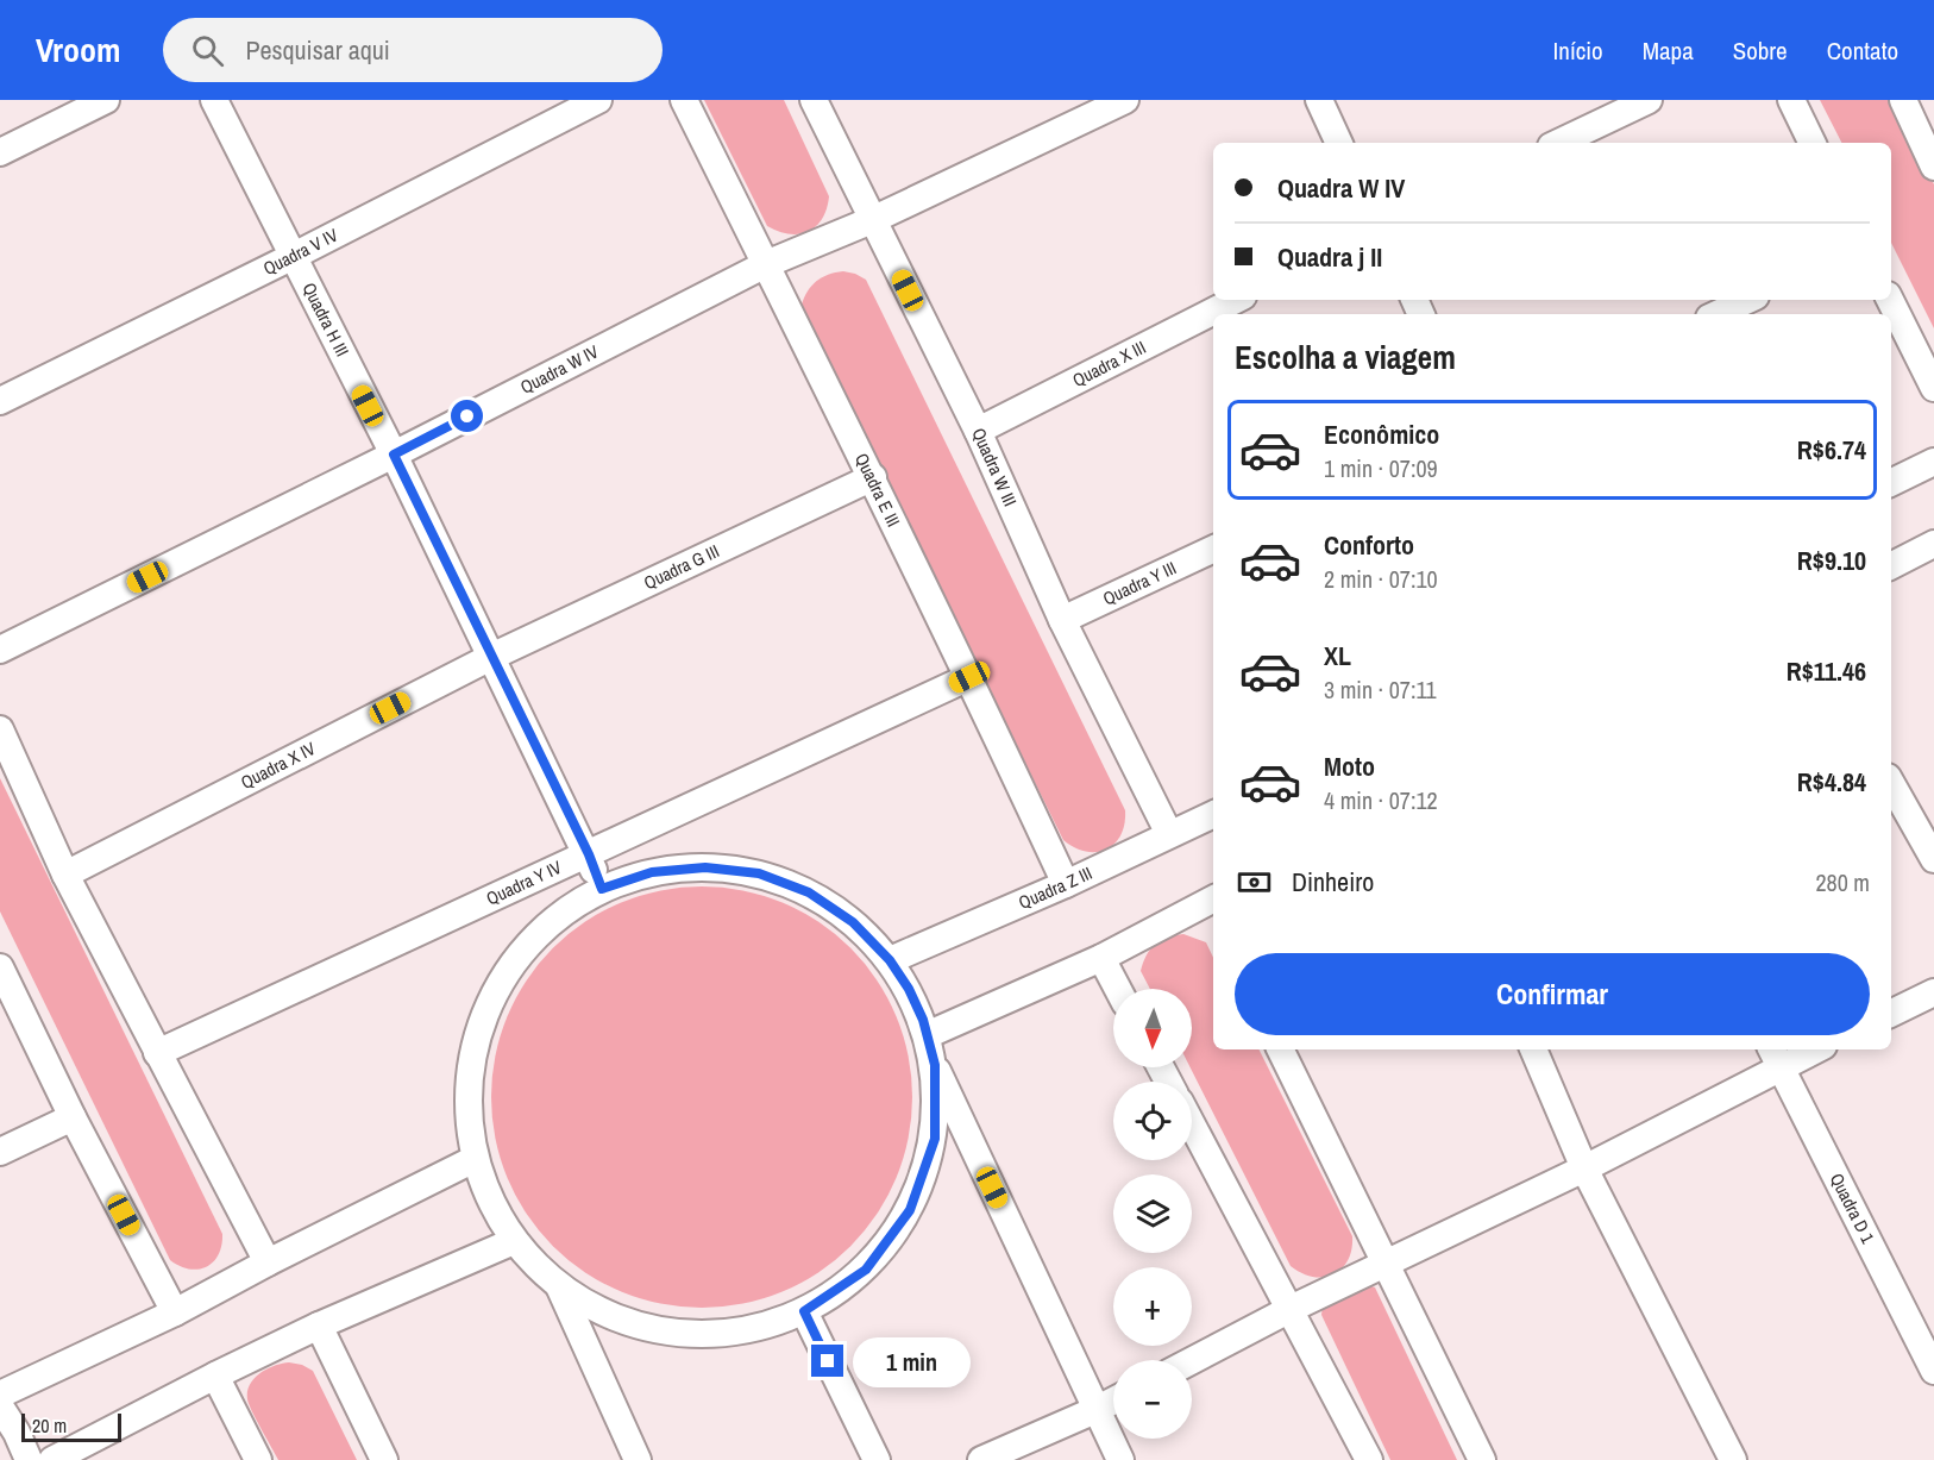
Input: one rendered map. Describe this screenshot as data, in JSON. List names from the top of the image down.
{
  "streets": {
    "street": [
      "Quadra V IV",
      "Quadra H III",
      "Quadra X III",
      "Quadra W IV",
      "Quadra W III",
      "Quadra E III",
      "Quadra G III",
      "Quadra Y III",
      "Quadra X IV",
      "Quadra Y IV",
      "Quadra Z III",
      "Quadra D 1"
    ]
  },
  "crossings": [
    ["Quadra V IV", "Quadra H III"],
    ["Quadra H III", "Quadra W IV"],
    ["Quadra H III", "Quadra G III"],
    ["Quadra H III", "Quadra X IV"],
    ["Quadra H III", "Quadra Y IV"],
    ["Quadra X III", "Quadra W III"],
    ["Quadra W IV", "Quadra W III"],
    ["Quadra W IV", "Quadra E III"],
    ["Quadra W III", "Quadra Y III"],
    ["Quadra W III", "Quadra Z III"],
    ["Quadra E III", "Quadra G III"],
    ["Quadra E III", "Quadra Y IV"],
    ["Quadra E III", "Quadra Z III"],
    ["Quadra G III", "Quadra X IV"]
  ],
  "scale_bar": "20 m",
  "north": "bottom",
  "page": {
    "header": "Vroom",
    "search": "Pesquisar aqui",
    "nav": [
      "Início",
      "Mapa",
      "Sobre",
      "Contato"
    ],
    "banner": ["Quadra W IV", "Quadra j II"],
    "heading": "Escolha a viagem",
    "list": [
      {
        "name": "Econômico",
        "note": "1 min · 07:09",
        "value": "R$6.74"
      },
      {
        "name": "Conforto",
        "note": "2 min · 07:10",
        "value": "R$9.10"
      },
      {
        "name": "XL",
        "note": "3 min · 07:11",
        "value": "R$11.46"
      },
      {
        "name": "Moto",
        "note": "4 min · 07:12",
        "value": "R$4.84"
      }
    ],
    "pay": ["Dinheiro", "280 m"],
    "buttons": "Confirmar",
    "map_buttons": ["+", "−"],
    "bubble": "1 min",
    "scale": "20 m"
  }
}
